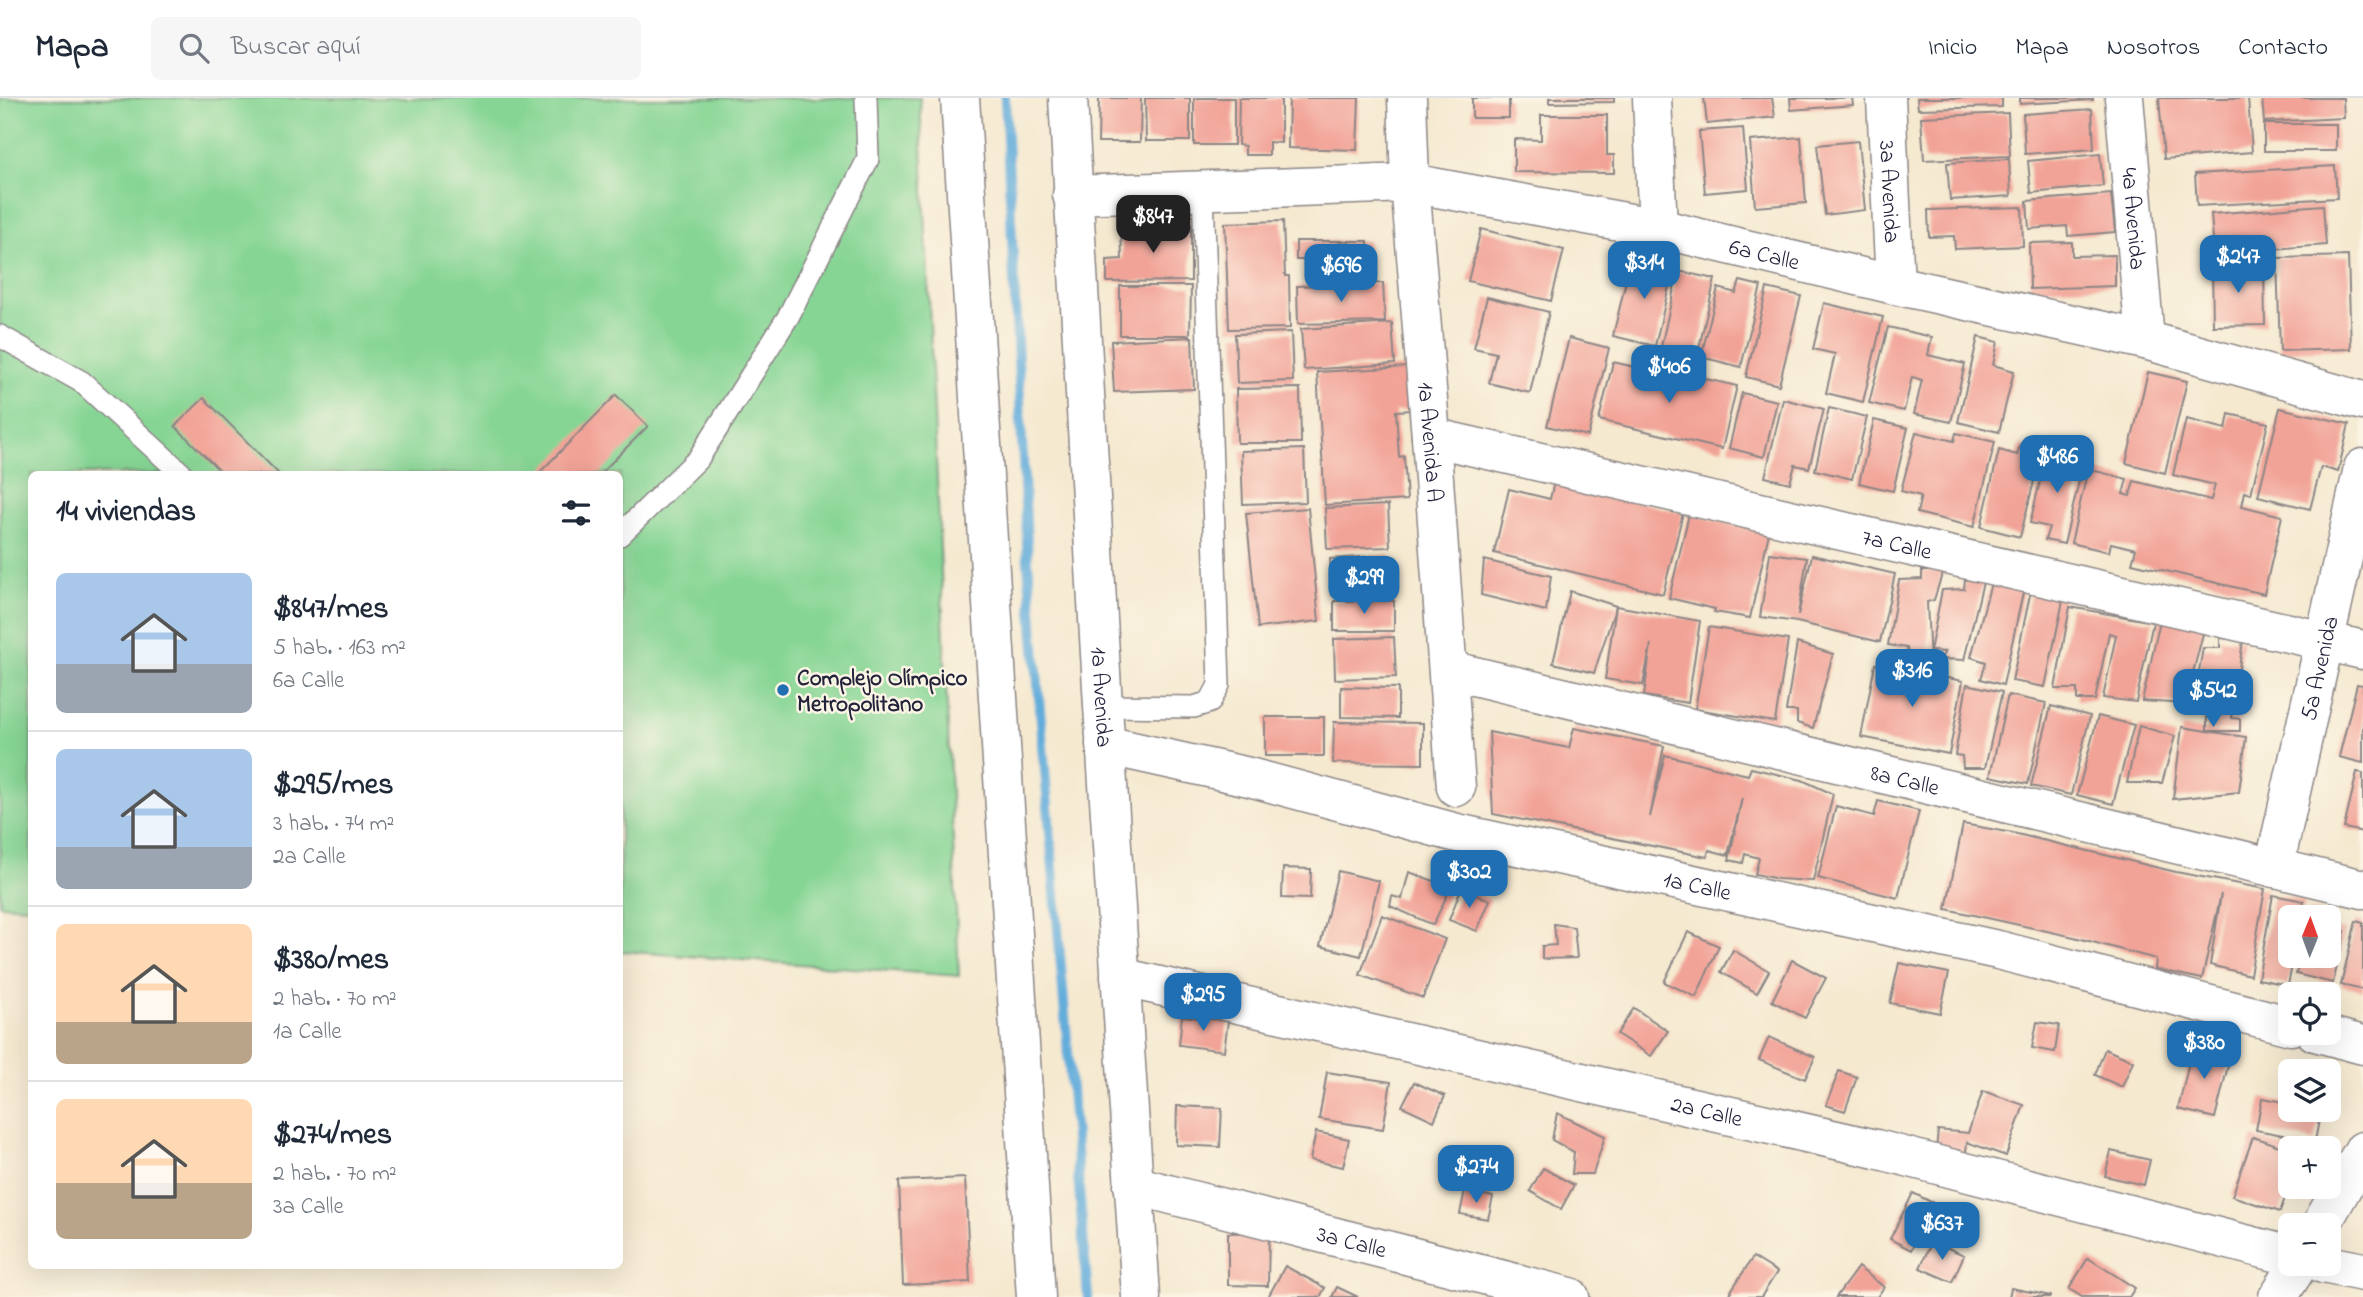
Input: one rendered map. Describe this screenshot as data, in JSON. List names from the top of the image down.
{
  "streets": {
    "street": [
      "3a Avenida",
      "4a Avenida",
      "6a Calle",
      "1a Avenida A",
      "7a Calle",
      "5a Avenida",
      "1a Avenida",
      "8a Calle",
      "1a Calle",
      "2a Calle",
      "3a Calle"
    ]
  },
  "crossings": [
    ["3a Avenida", "6a Calle"],
    ["4a Avenida", "6a Calle"],
    ["6a Calle", "1a Avenida A"],
    ["6a Calle", "1a Avenida"],
    ["1a Avenida A", "7a Calle"],
    ["1a Avenida A", "8a Calle"],
    ["7a Calle", "5a Avenida"],
    ["5a Avenida", "8a Calle"],
    ["1a Avenida", "1a Calle"],
    ["1a Avenida", "2a Calle"],
    ["1a Avenida", "3a Calle"]
  ],
  "places": ["Complejo Olímpico Metropolitano"],
  "north": "top",
  "page": {
    "header": "Mapa",
    "search": "Buscar aquí",
    "nav": [
      "Inicio",
      "Mapa",
      "Nosotros",
      "Contacto"
    ],
    "price": [
      "$847",
      "$247",
      "$314",
      "$696",
      "$406",
      "$486",
      "$299",
      "$316",
      "$542",
      "$302",
      "$295",
      "$380",
      "$274",
      "$637"
    ],
    "heading": "14 viviendas",
    "list": [
      {
        "name": "$847/mes",
        "note": "5 hab. · 163 m² · 6a Calle"
      },
      {
        "name": "$295/mes",
        "note": "3 hab. · 74 m² · 2a Calle"
      },
      {
        "name": "$380/mes",
        "note": "2 hab. · 70 m² · 1a Calle"
      },
      {
        "name": "$274/mes",
        "note": "2 hab. · 70 m² · 3a Calle"
      }
    ],
    "map_buttons": ["+", "−"]
  }
}
